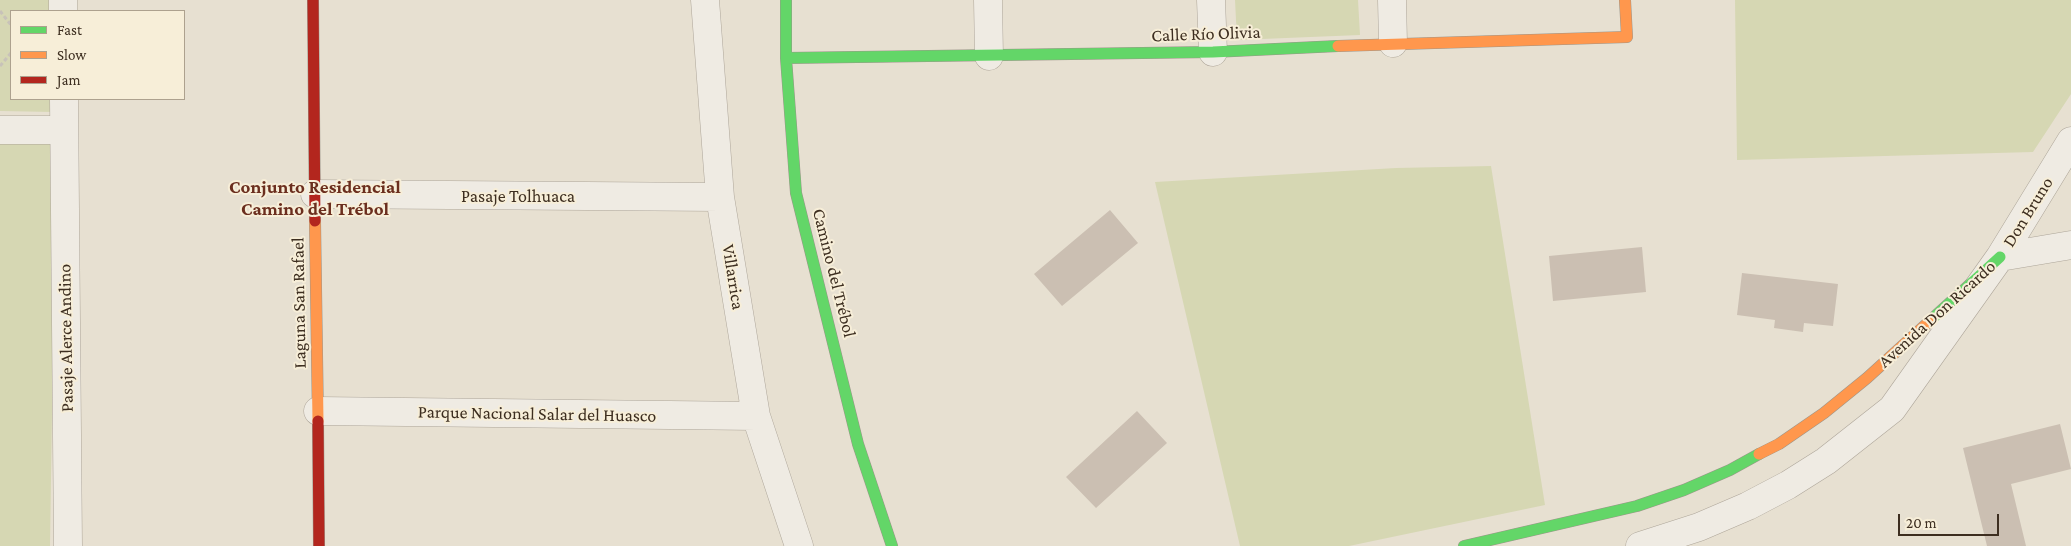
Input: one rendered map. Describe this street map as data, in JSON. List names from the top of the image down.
{
  "streets": {
    "street": [
      "Calle Río Olivia",
      "Pasaje Tolhuaca",
      "Don Bruno",
      "Camino del Trébol",
      "Villarrica",
      "Laguna San Rafael",
      "Avenida Don Ricardo",
      "Pasaje Alerce Andino",
      "Parque Nacional Salar del Huasco"
    ]
  },
  "crossings": [
    ["Calle Río Olivia", "Camino del Trébol"],
    ["Pasaje Tolhuaca", "Villarrica"],
    ["Pasaje Tolhuaca", "Laguna San Rafael"],
    ["Don Bruno", "Avenida Don Ricardo"],
    ["Villarrica", "Parque Nacional Salar del Huasco"],
    ["Laguna San Rafael", "Parque Nacional Salar del Huasco"]
  ],
  "districts": ["Conjunto Residencial Camino del Trébol"],
  "legend": ["Fast", "Slow", "Jam"],
  "scale_bar": "20 m"
}
